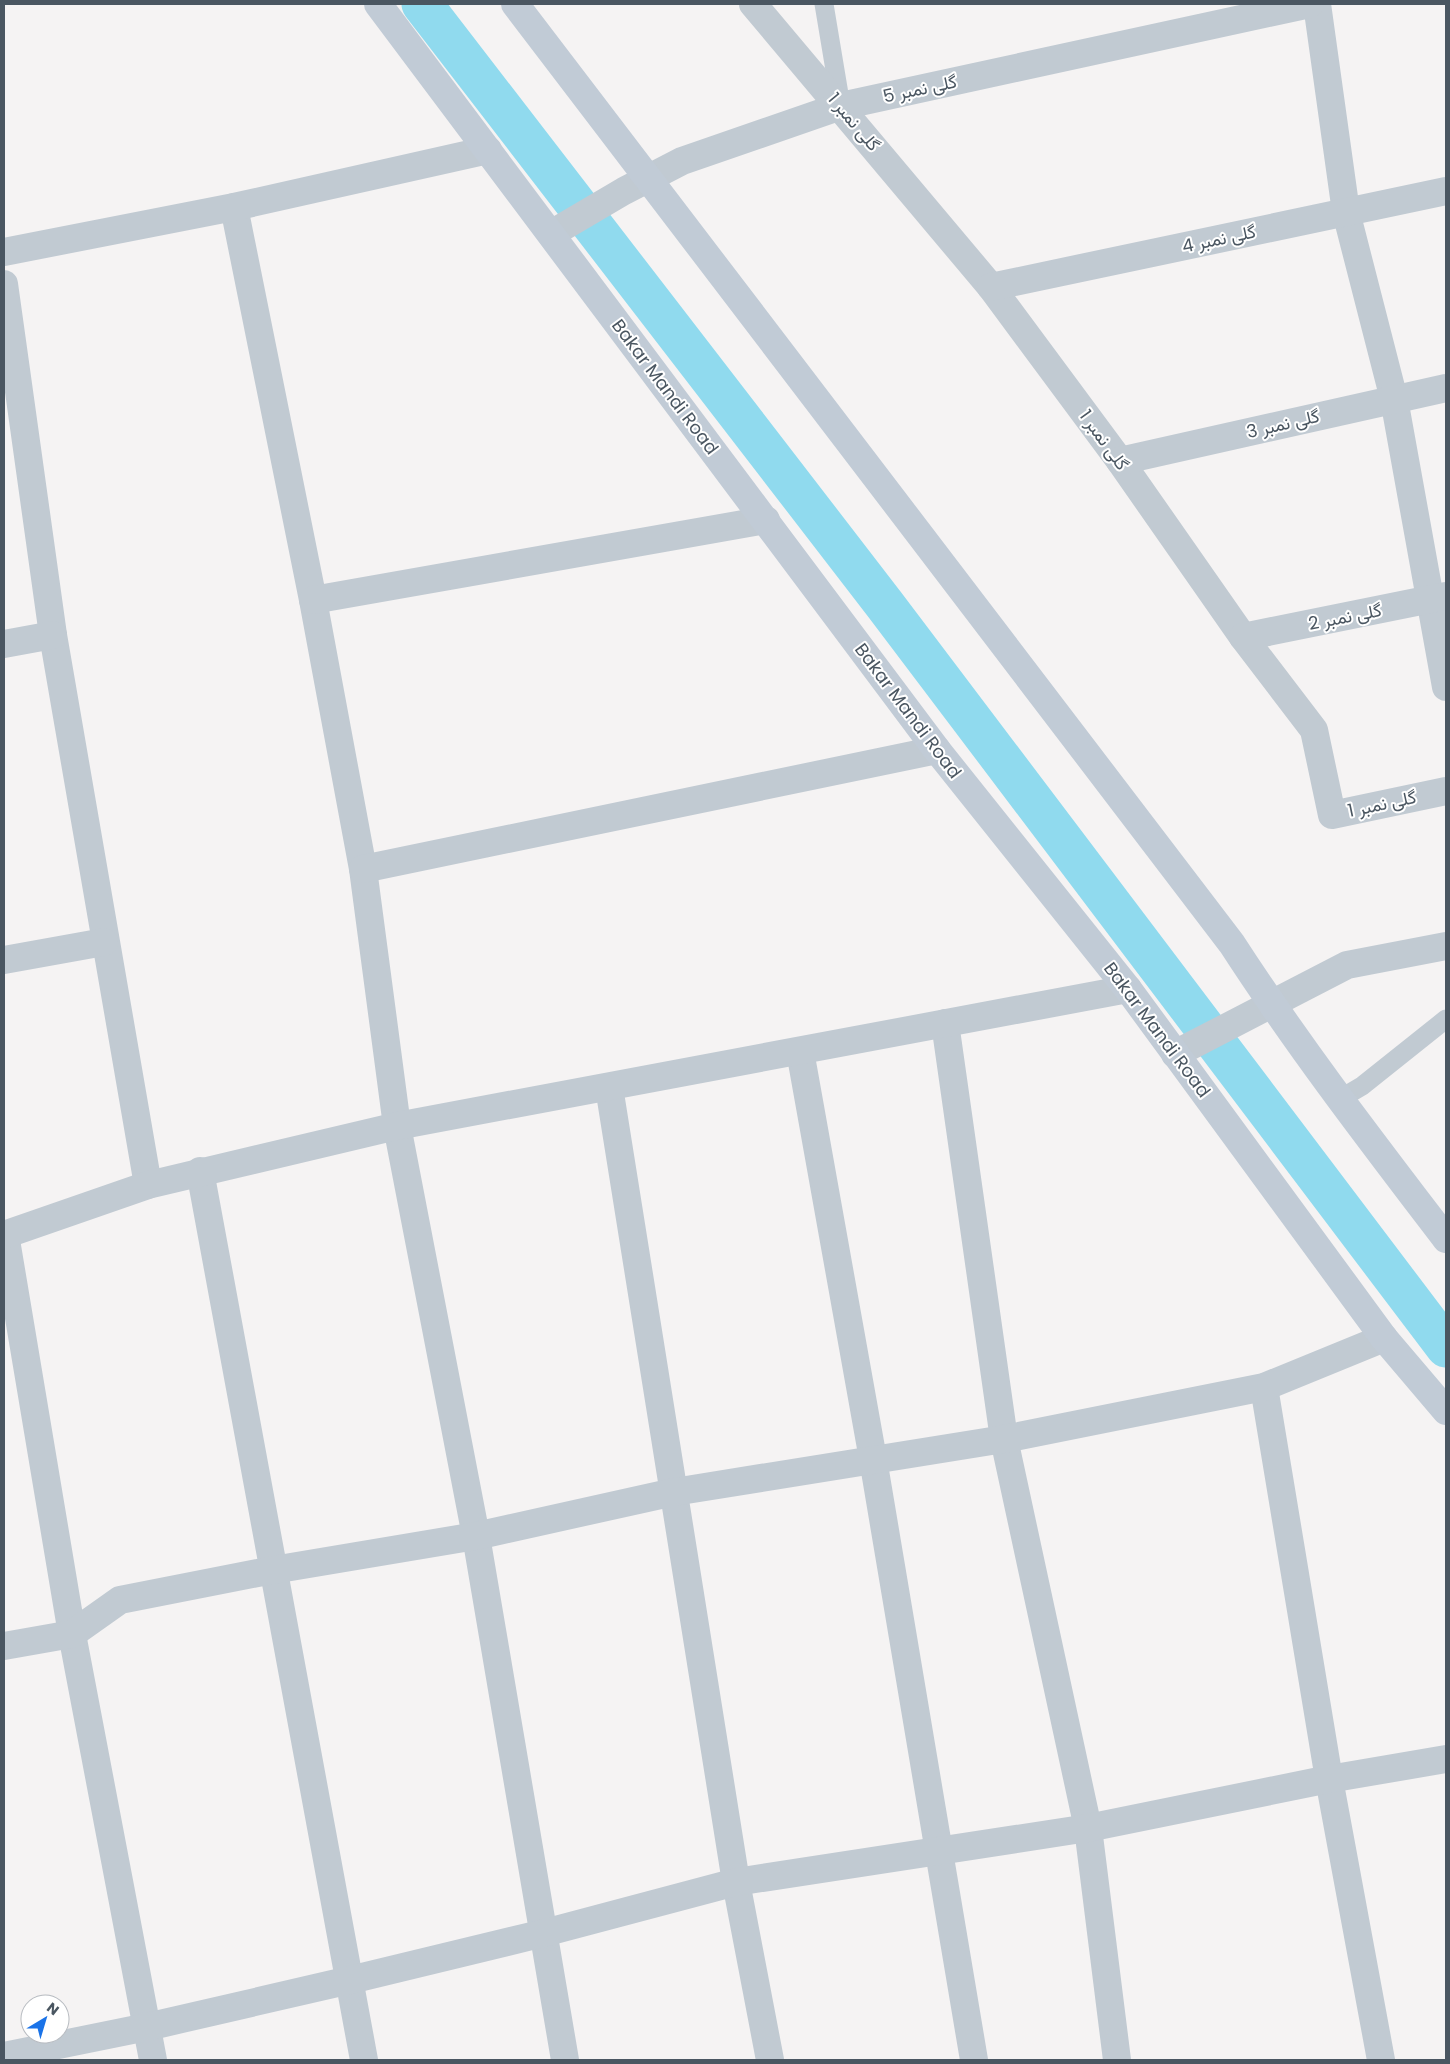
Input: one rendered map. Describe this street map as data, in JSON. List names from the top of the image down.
{
  "streets": {
    "street": [
      "گلی نمبر 5",
      "گلی نمبر 1",
      "گلی نمبر 4",
      "Bakar Mandi Road",
      "گلی نمبر 3",
      "گلی نمبر 2"
    ]
  },
  "crossings": [
    ["گلی نمبر 5", "گلی نمبر 1"],
    ["گلی نمبر 5", "Bakar Mandi Road"],
    ["گلی نمبر 1", "گلی نمبر 4"],
    ["گلی نمبر 1", "گلی نمبر 3"],
    ["گلی نمبر 1", "گلی نمبر 2"]
  ],
  "north": "top right"
}
